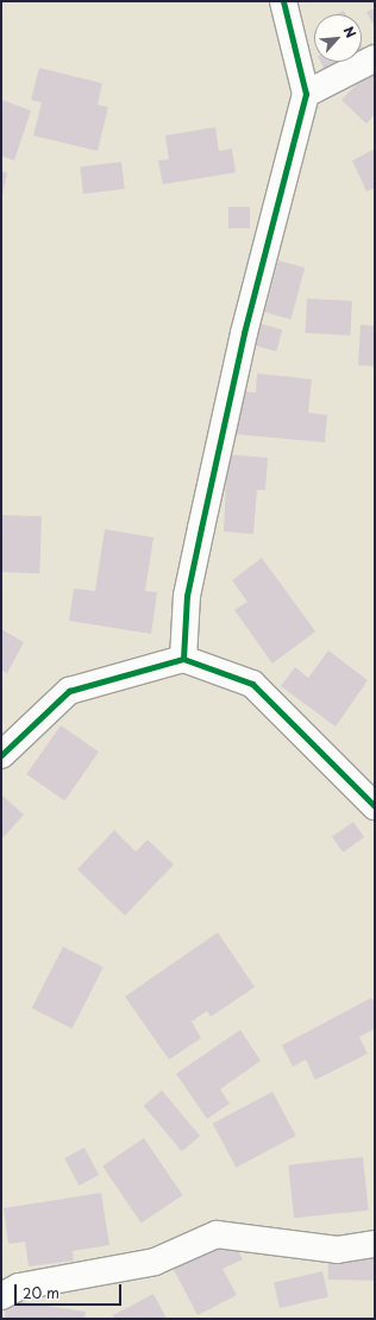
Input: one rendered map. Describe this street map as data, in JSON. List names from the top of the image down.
{
  "scale_bar": "20 m",
  "north": "top right"
}
